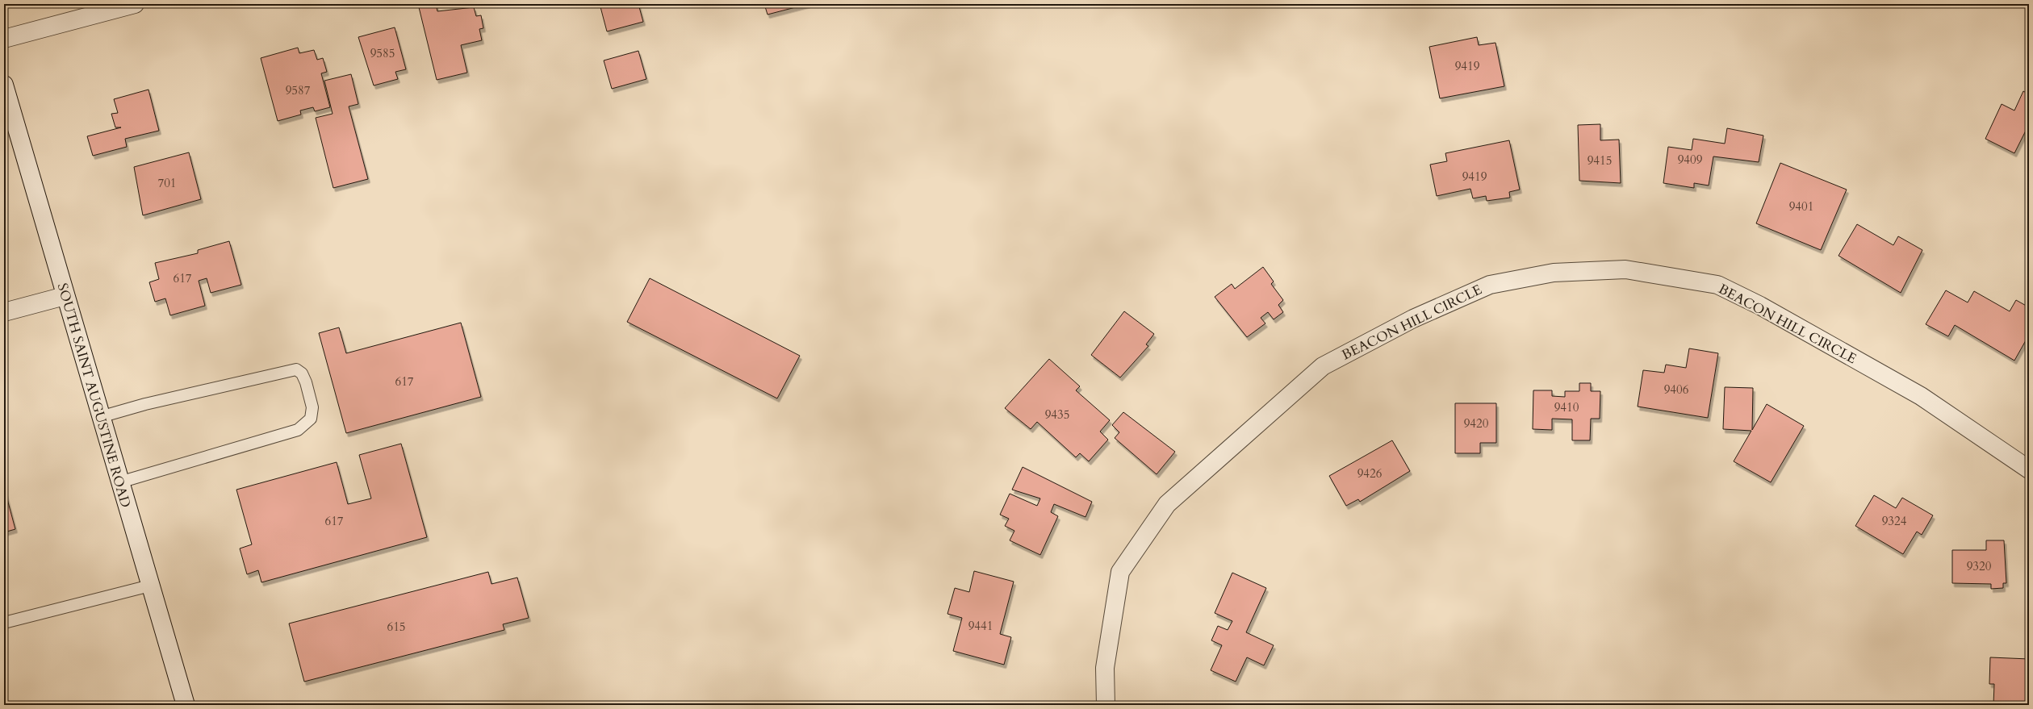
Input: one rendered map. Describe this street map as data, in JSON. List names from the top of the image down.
{
  "streets": {
    "street": ["BEACON HILL CIRCLE", "SOUTH SAINT AUGUSTINE ROAD"]
  },
  "house_numbers": [
    "9585",
    "9419",
    "9587",
    "9409",
    "9415",
    "9419",
    "701",
    "9401",
    "617",
    "617",
    "9406",
    "9410",
    "9435",
    "9420",
    "9426",
    "617",
    "9324",
    "9320",
    "9441",
    "615"
  ]
}
